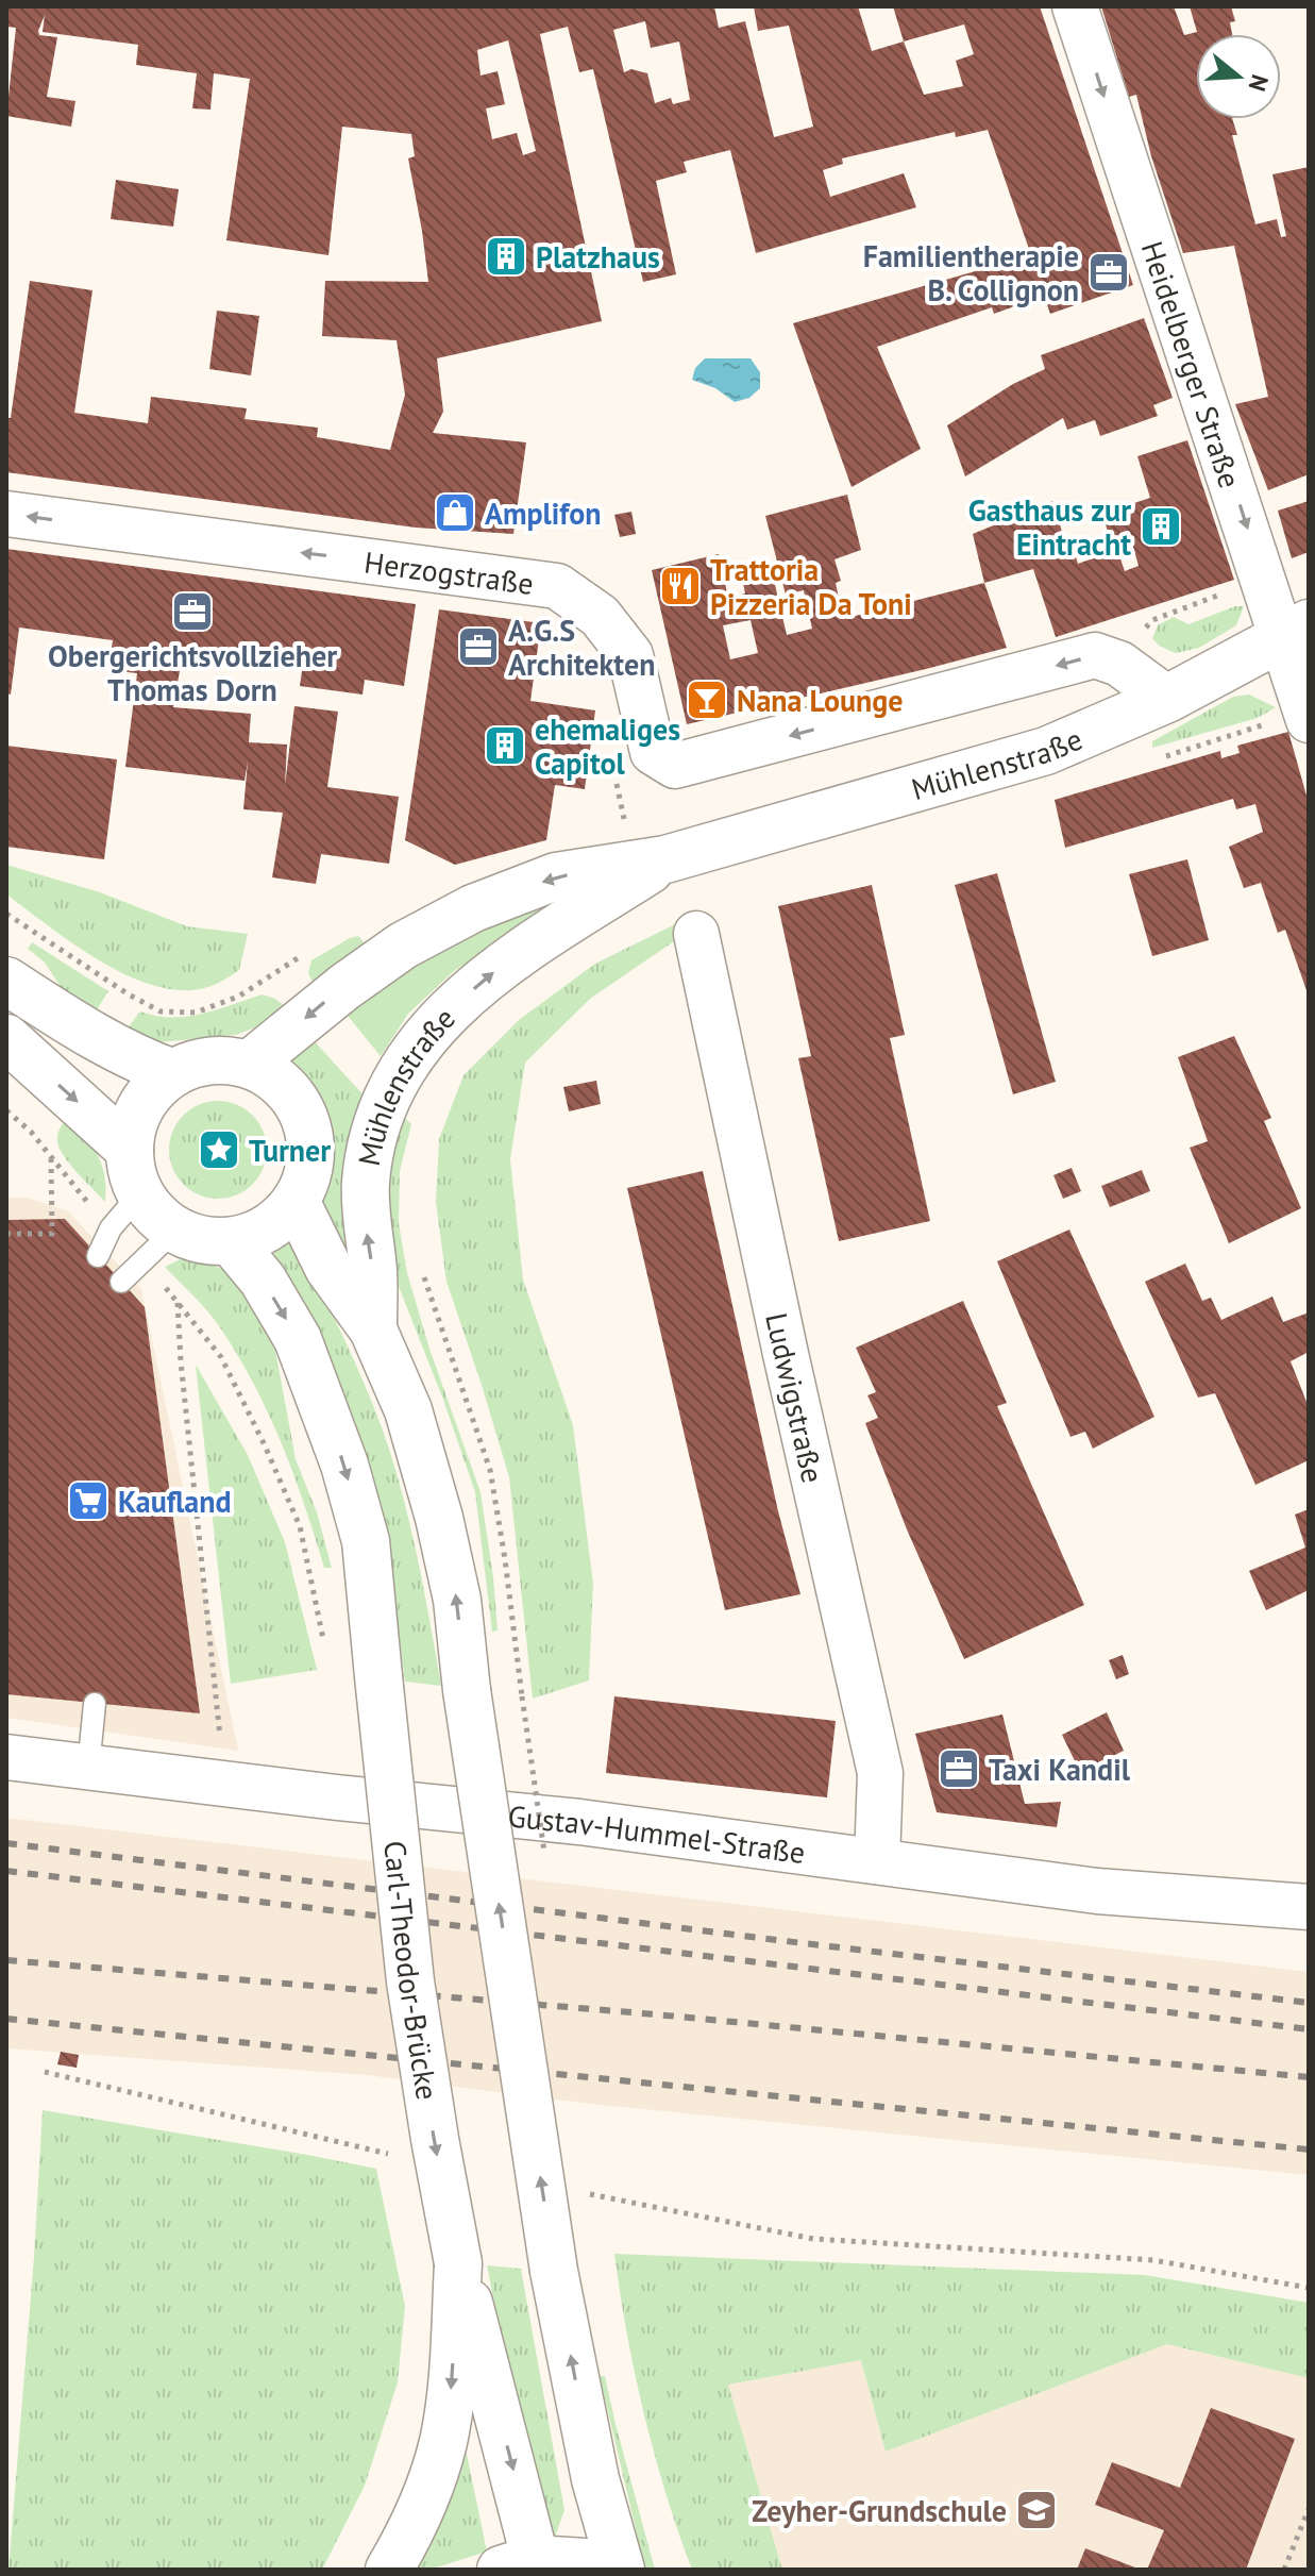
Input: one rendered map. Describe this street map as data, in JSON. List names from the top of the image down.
{
  "streets": {
    "main road": ["Mühlenstraße", "Carl-Theodor-Brücke"],
    "street": [
      "Heidelberger Straße",
      "Herzogstraße",
      "Ludwigstraße",
      "Gustav-Hummel-Straße"
    ]
  },
  "crossings": [
    ["Heidelberger Straße", "Mühlenstraße"],
    ["Mühlenstraße", "Carl-Theodor-Brücke"],
    ["Ludwigstraße", "Gustav-Hummel-Straße"]
  ],
  "one_way": ["Heidelberger Straße", "Herzogstraße"],
  "places": {
    "building": ["Platzhaus", "Gasthaus zur Eintracht", "ehemaliges Capitol"],
    "office": [
      "Familientherapie B. Collignon",
      "Obergerichtsvollzieher Thomas Dorn",
      "A.G.S Architekten",
      "Taxi Kandil"
    ],
    "shop": ["Amplifon"],
    "restaurant": ["Trattoria Pizzeria Da Toni"],
    "bar": ["Nana Lounge"],
    "place": ["Turner"],
    "supermarket": ["Kaufland"],
    "school or university": ["Zeyher-Grundschule"]
  },
  "north": "right"
}
